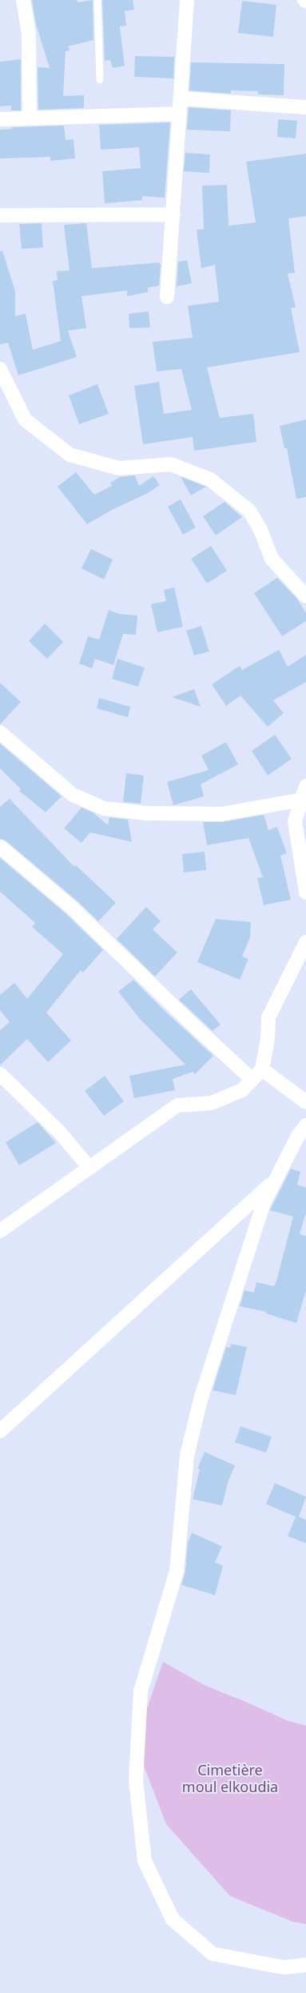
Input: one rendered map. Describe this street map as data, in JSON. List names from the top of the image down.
{
  "parks": ["Cimetière moul elkoudia"]
}
